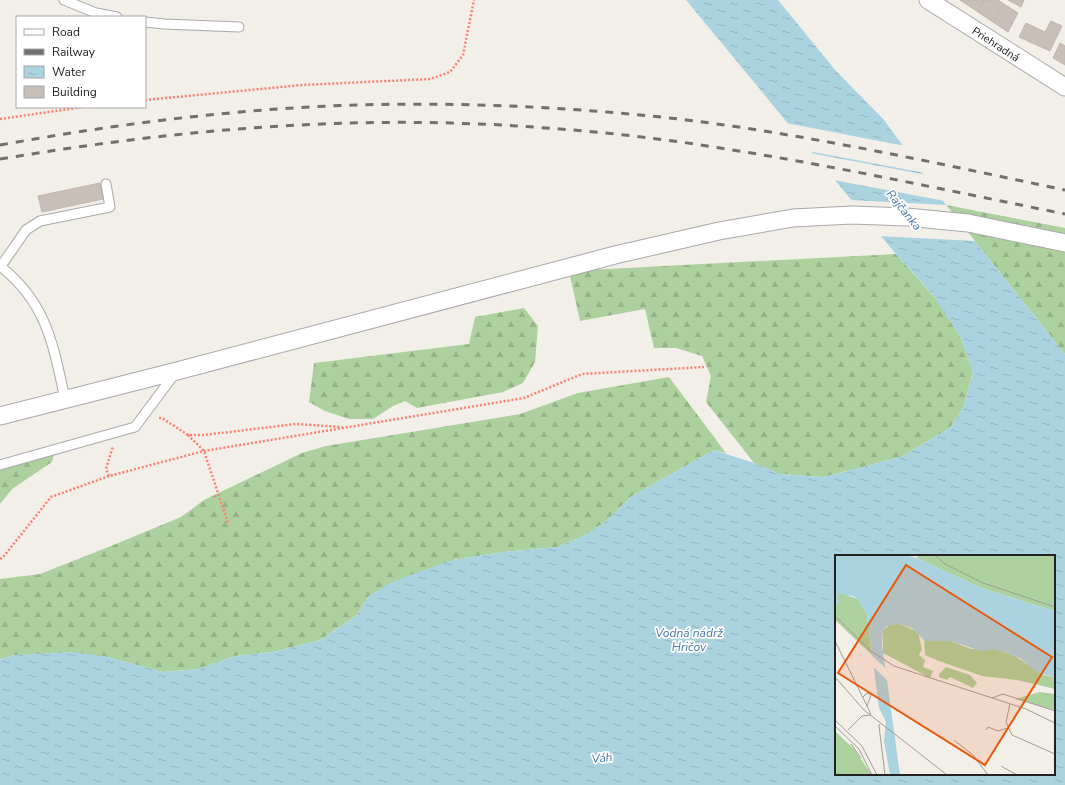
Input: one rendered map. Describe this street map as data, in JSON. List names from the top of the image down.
{
  "streets": {
    "street": ["Priehradná"]
  },
  "water": ["Rajčanka", "Vodná nádrž Hričov", "Váh"],
  "legend": [
    "Road",
    "Railway",
    "Water",
    "Building"
  ]
}
